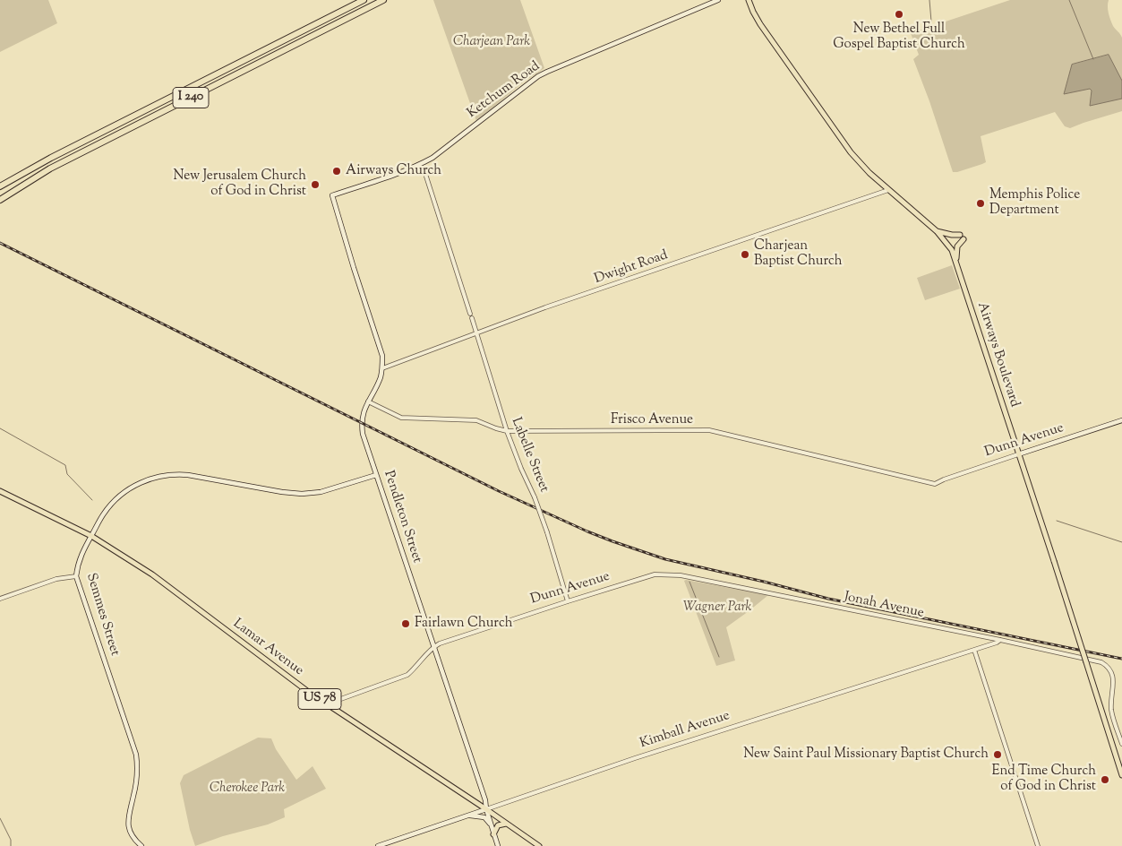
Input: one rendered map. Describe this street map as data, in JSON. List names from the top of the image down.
{
  "streets": {
    "highway": ["I 240"],
    "main road": [
      "Ketchum Road",
      "Airways Boulevard",
      "Dunn Avenue",
      "Pendleton Street",
      "Semmes Street",
      "Lamar Avenue",
      "US 78",
      "Kimball Avenue"
    ],
    "street": [
      "Dwight Road",
      "Frisco Avenue",
      "Labelle Street",
      "Jonah Avenue"
    ]
  },
  "crossings": [
    ["Ketchum Road", "Pendleton Street"],
    ["Dwight Road", "Airways Boulevard"],
    ["Dwight Road", "Labelle Street"],
    ["Dwight Road", "Pendleton Street"],
    ["Airways Boulevard", "Dunn Avenue"],
    ["Frisco Avenue", "Dunn Avenue"],
    ["Frisco Avenue", "Labelle Street"],
    ["Frisco Avenue", "Pendleton Street"],
    ["Dunn Avenue", "Labelle Street"],
    ["Dunn Avenue", "Pendleton Street"],
    ["Dunn Avenue", "Jonah Avenue"],
    ["Dunn Avenue", "Lamar Avenue"],
    ["Pendleton Street", "Semmes Street"],
    ["Pendleton Street", "Lamar Avenue"],
    ["Pendleton Street", "Kimball Avenue"],
    ["Jonah Avenue", "Kimball Avenue"],
    ["Semmes Street", "Lamar Avenue"],
    ["Lamar Avenue", "Kimball Avenue"]
  ],
  "parks": ["Charjean Park", "Wagner Park", "Cherokee Park"],
  "places": [
    "New Bethel Full Gospel Baptist Church",
    "Airways Church",
    "New Jerusalem Church of God in Christ",
    "Memphis Police Department",
    "Charjean Baptist Church",
    "Fairlawn Church",
    "New Saint Paul Missionary Baptist Church",
    "End Time Church of God in Christ"
  ]
}
